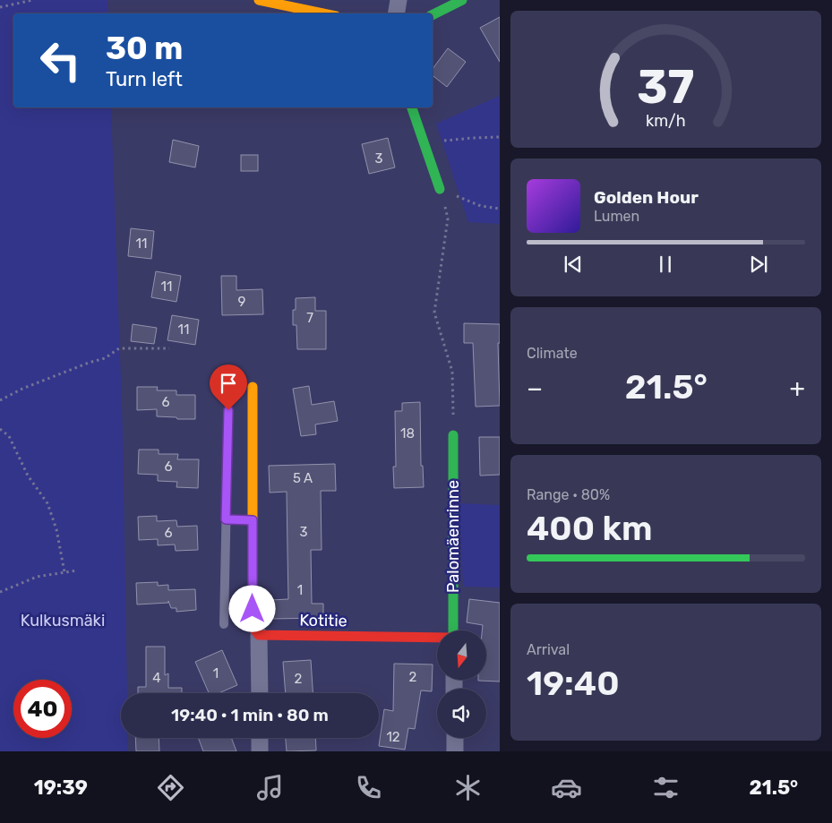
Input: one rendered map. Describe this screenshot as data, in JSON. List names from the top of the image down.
{
  "streets": {
    "street": ["Palomäenrinne", "Kotitie"]
  },
  "parks": ["Kulkusmäki"],
  "house_numbers": [
    "3",
    "11",
    "11",
    "9",
    "7",
    "11",
    "6",
    "18",
    "6",
    "5 A",
    "3",
    "6",
    "1",
    "1",
    "2",
    "4",
    "2",
    "12"
  ],
  "north": "bottom",
  "page": {
    "turn": ["30 m", "Turn left"],
    "song": ["Golden Hour", "Lumen"],
    "tile": [
      "Climate",
      ["Range · 80%", "400 km"],
      ["Arrival", "19:40"]
    ],
    "heat": ["−", "21.5°", "+"],
    "limit": "40",
    "trip": "19:40 · 1 min · 80 m",
    "tabs": ["19:39", "21.5°"],
    "gauge": ["37", "km/h"]
  }
}
